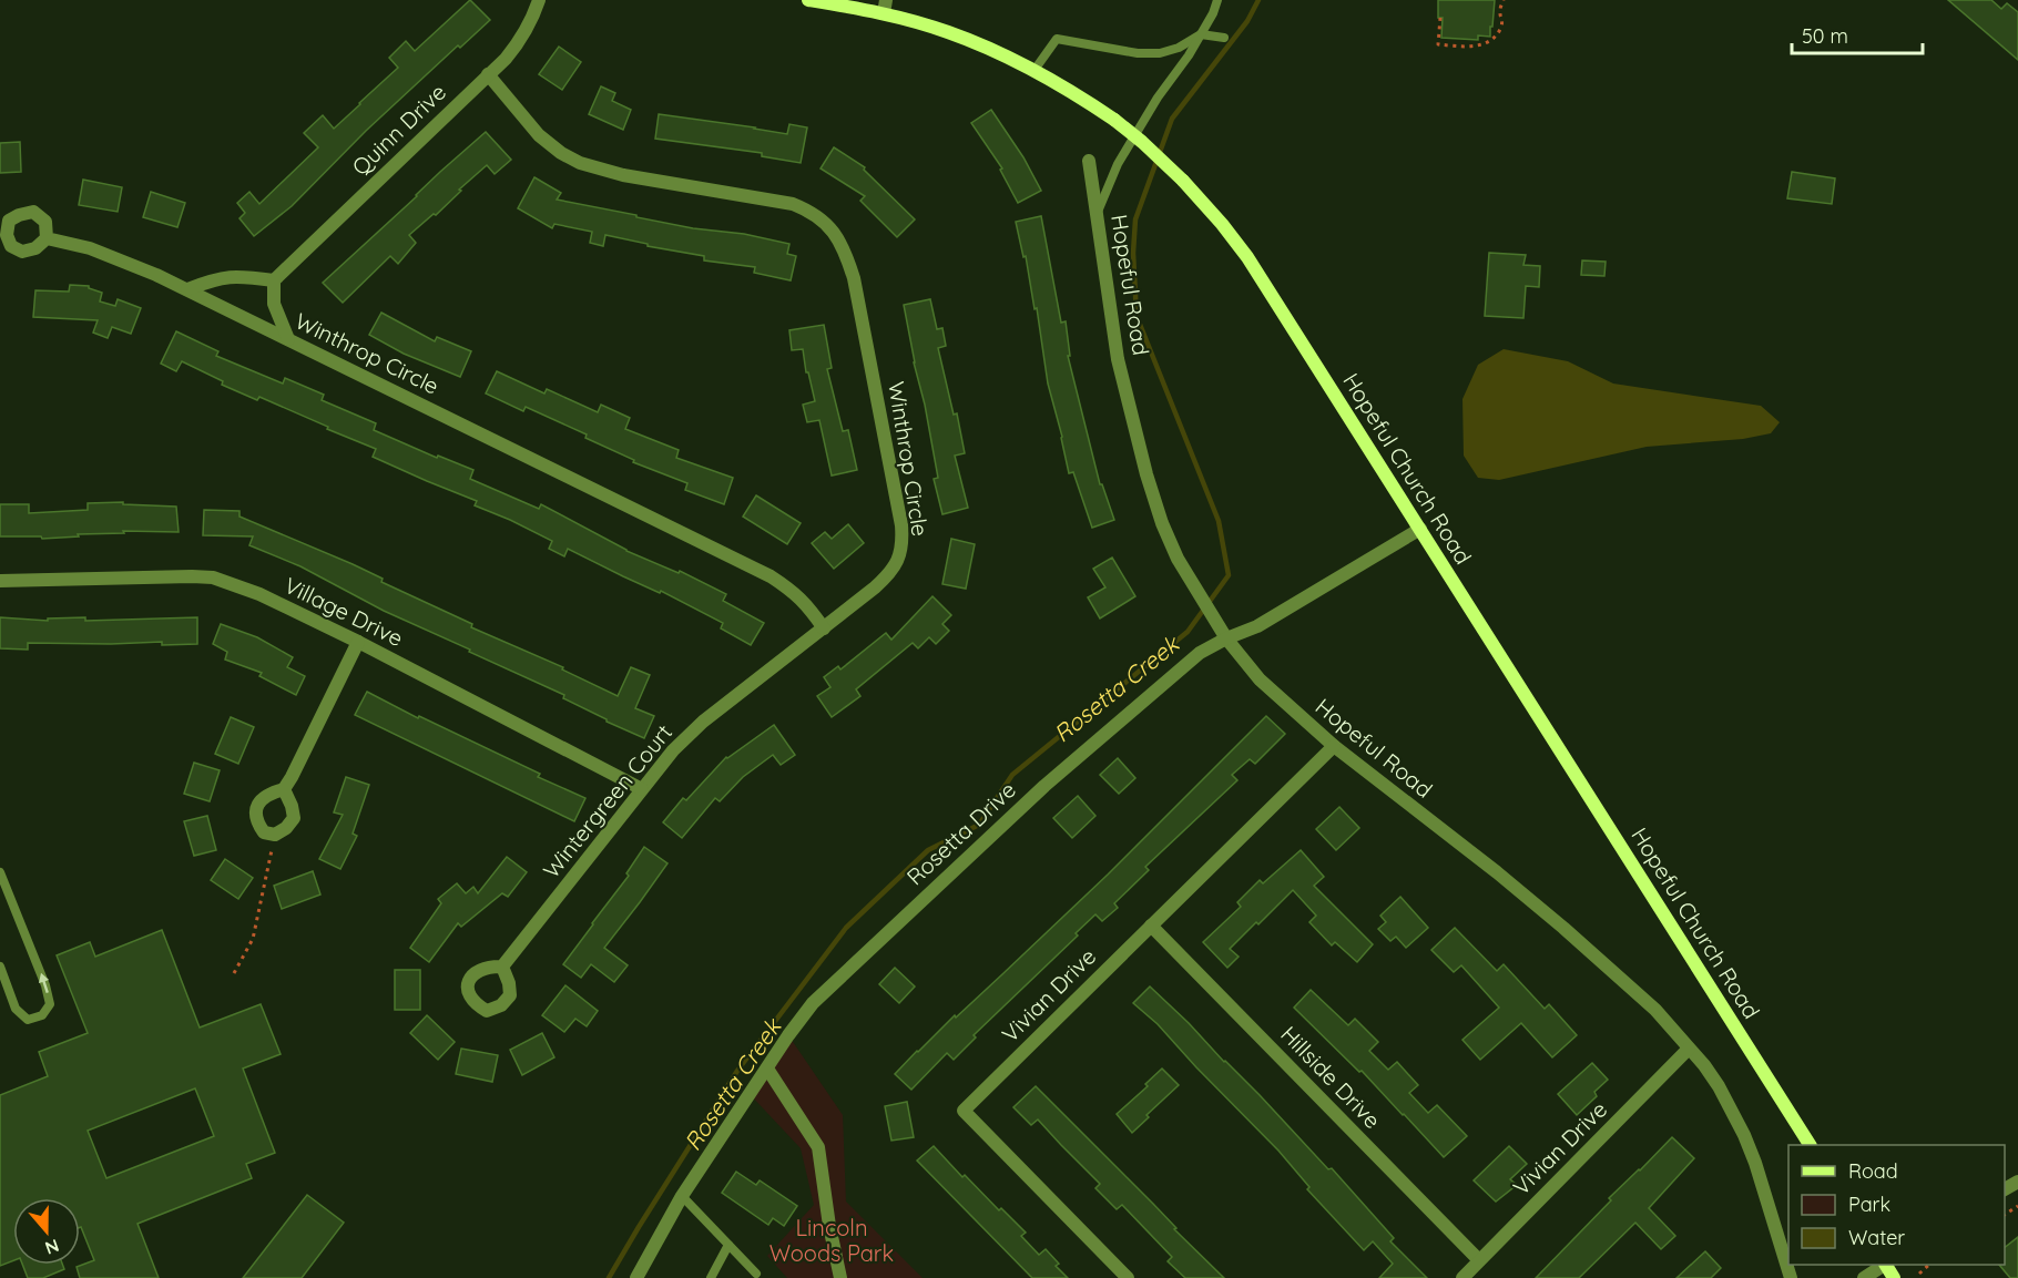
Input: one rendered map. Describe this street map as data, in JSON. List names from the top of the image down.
{
  "streets": {
    "main road": ["Hopeful Church Road"],
    "street": [
      "Quinn Drive",
      "Hopeful Road",
      "Winthrop Circle",
      "Village Drive",
      "Wintergreen Court",
      "Rosetta Drive",
      "Vivian Drive",
      "Hillside Drive"
    ]
  },
  "crossings": [
    ["Quinn Drive", "Winthrop Circle"],
    ["Hopeful Road", "Rosetta Drive"],
    ["Hopeful Road", "Vivian Drive"],
    ["Winthrop Circle", "Wintergreen Court"],
    ["Hopeful Church Road", "Rosetta Drive"],
    ["Village Drive", "Wintergreen Court"],
    ["Vivian Drive", "Hillside Drive"]
  ],
  "water": ["Rosetta Creek"],
  "parks": ["Lincoln Woods Park"],
  "legend": ["Road", "Park", "Water"],
  "scale_bar": "50 m",
  "north": "bottom"
}
